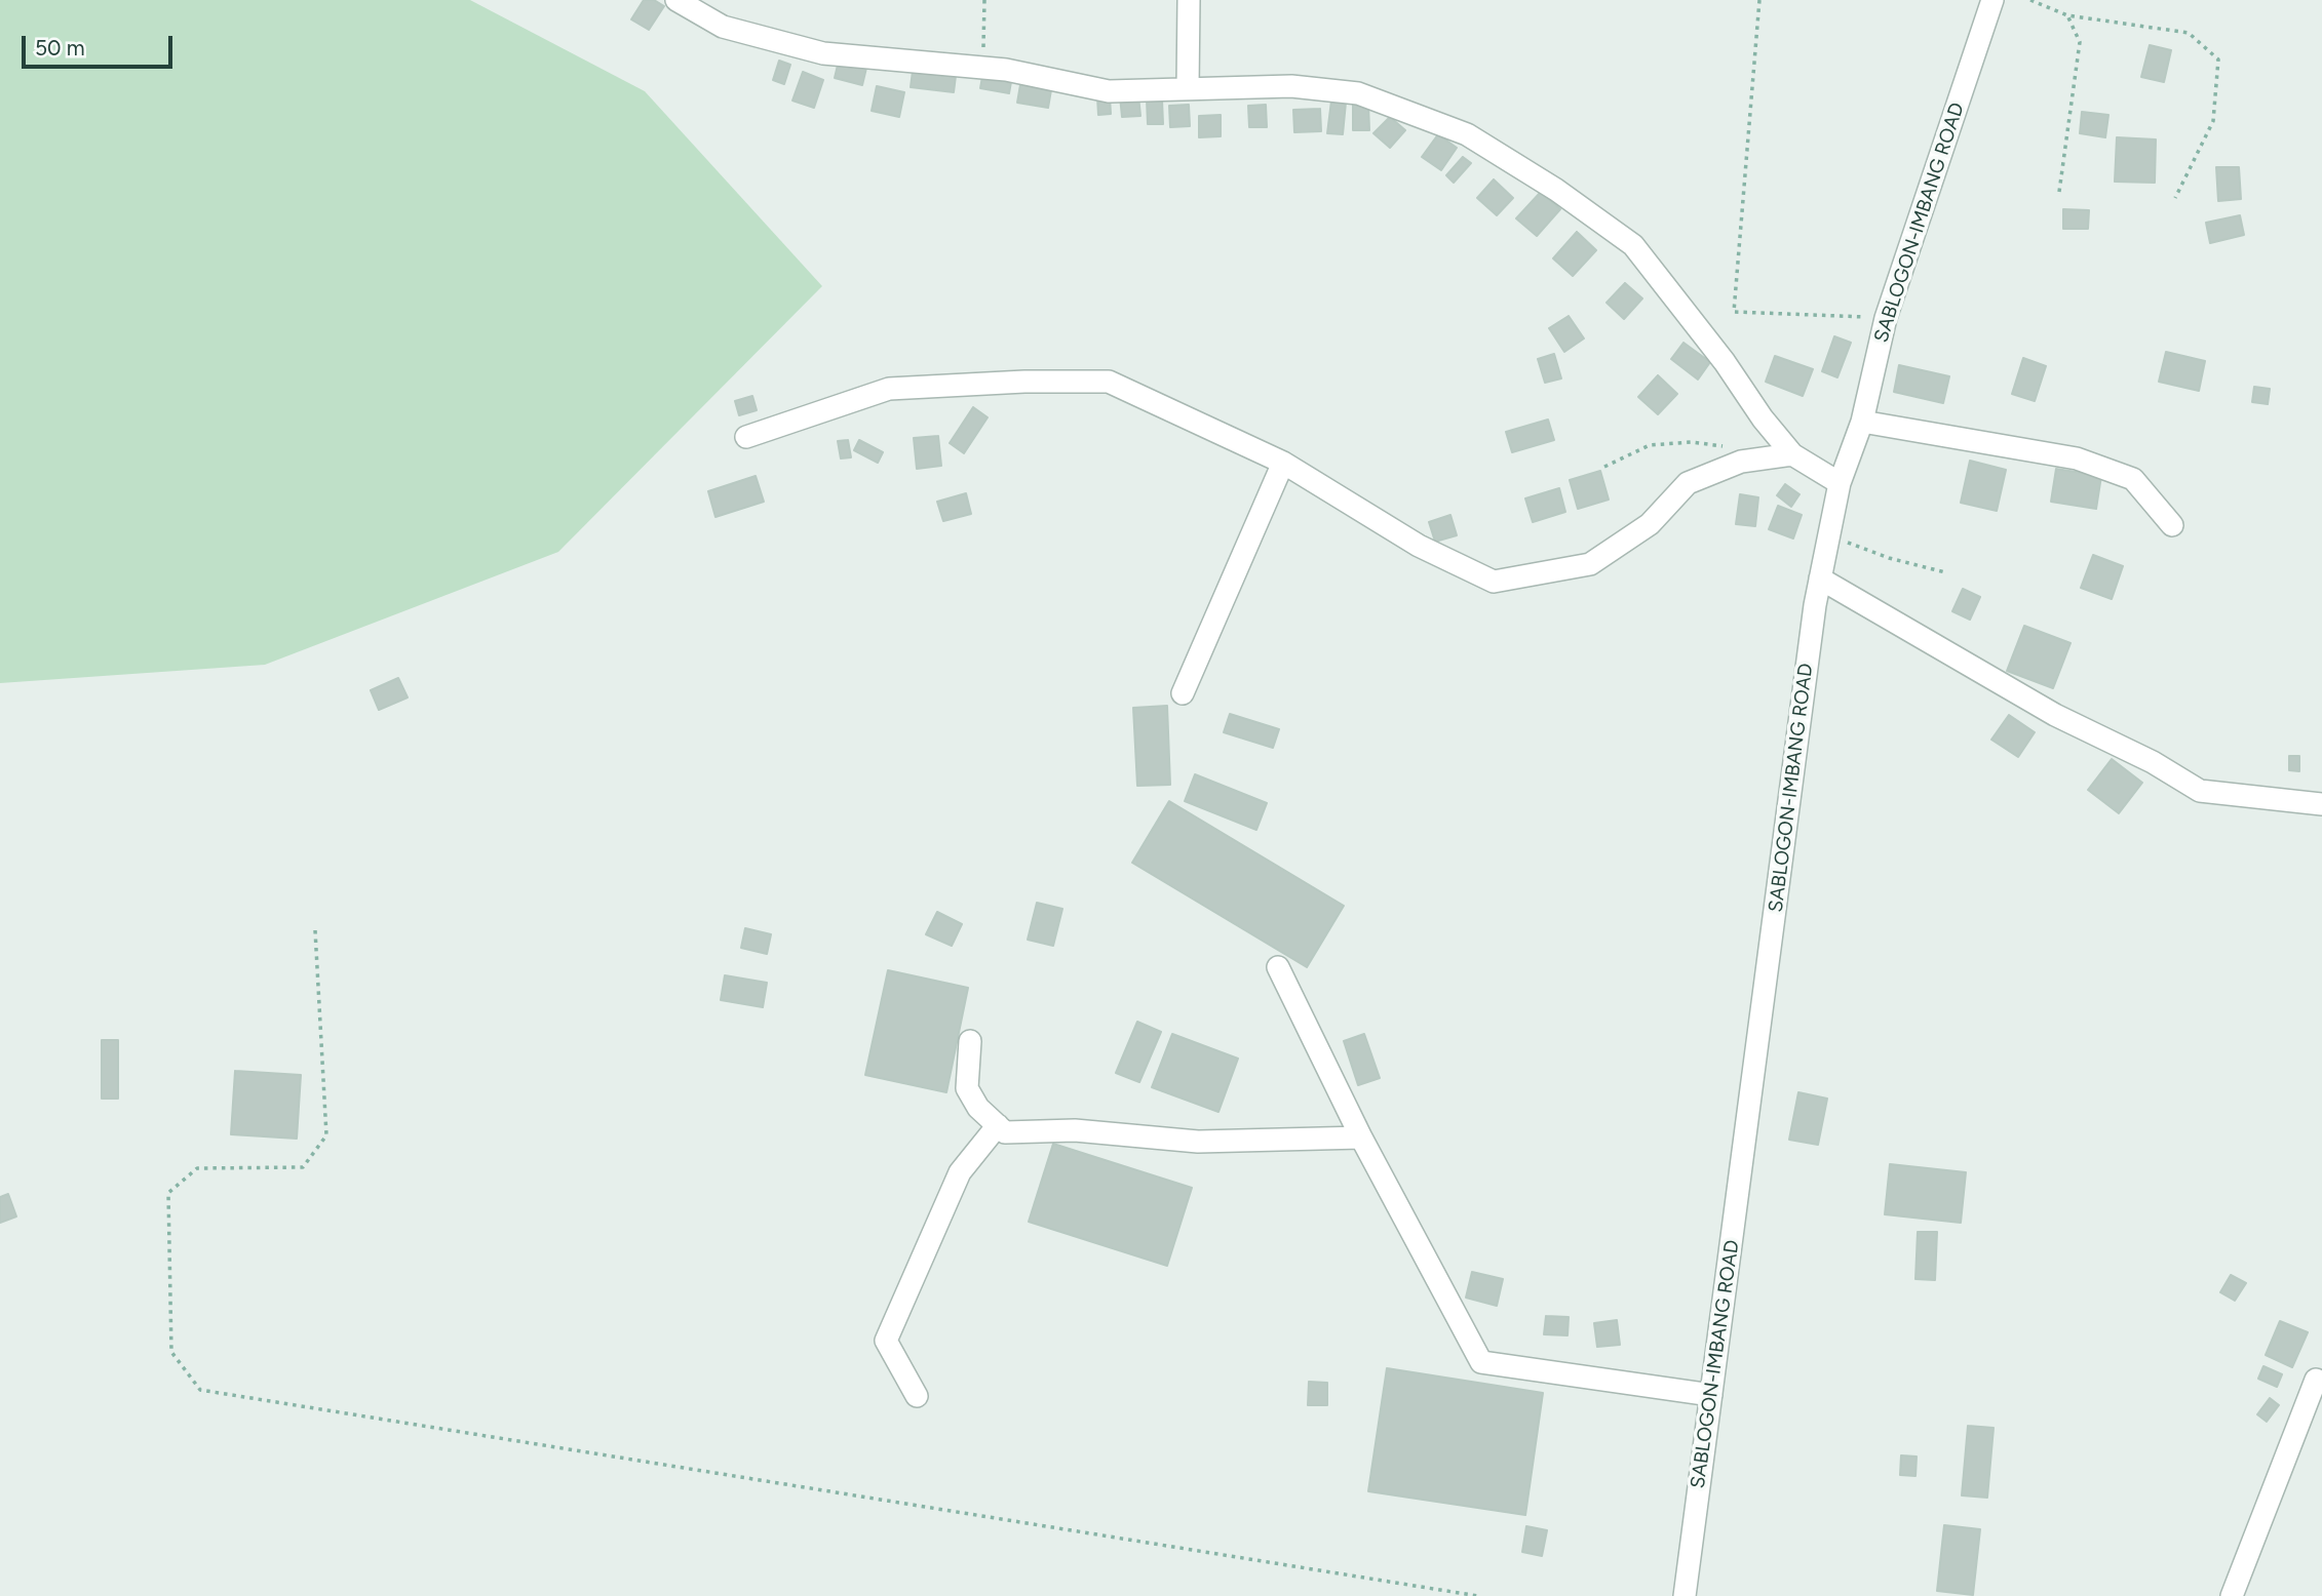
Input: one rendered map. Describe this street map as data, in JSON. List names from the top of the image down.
{
  "streets": {
    "street": ["SABLOGON-IMBANG ROAD"]
  },
  "scale_bar": "50 m"
}
